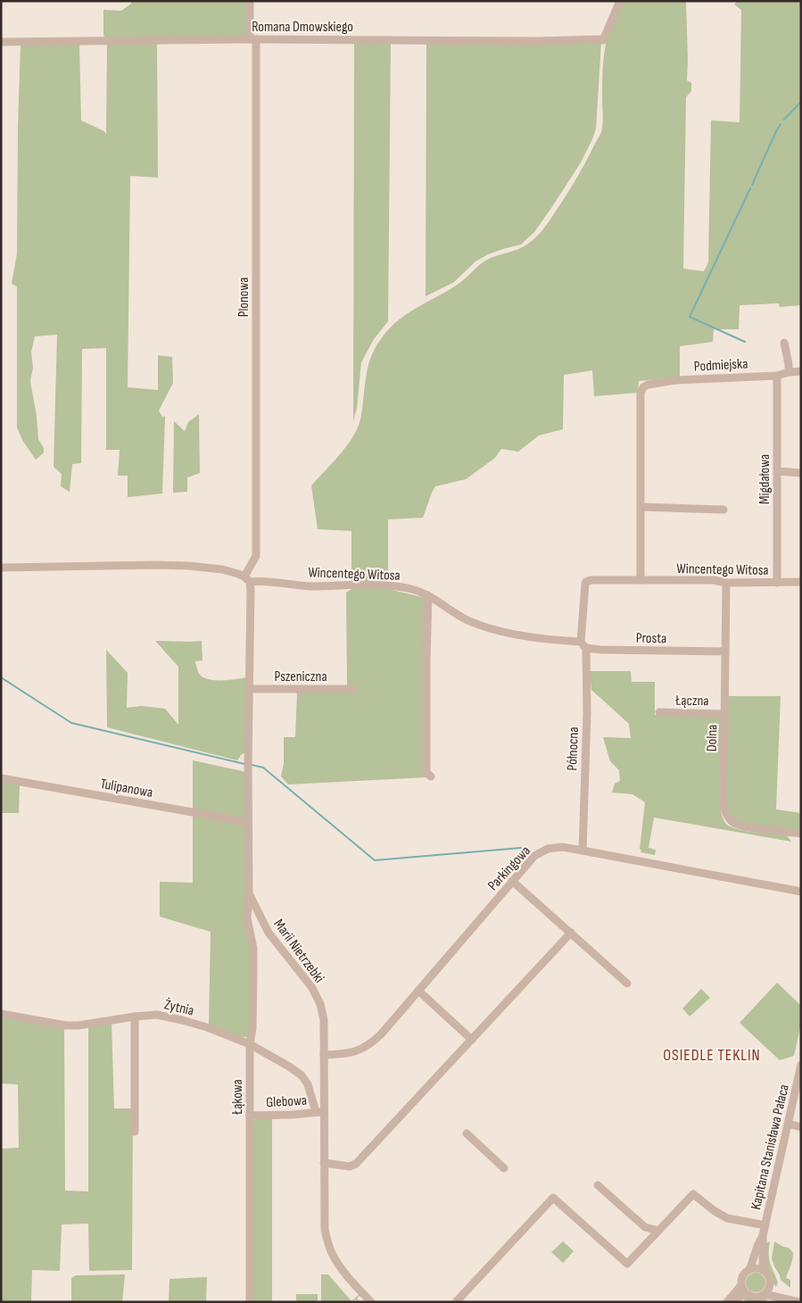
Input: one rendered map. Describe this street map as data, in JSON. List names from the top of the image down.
{
  "streets": {
    "street": [
      "Romana Dmowskiego",
      "Plonowa",
      "Podmiejska",
      "Migdałowa",
      "Wincentego Witosa",
      "Prosta",
      "Pszeniczna",
      "Łączna",
      "Dolna",
      "Północna",
      "Tulipanowa",
      "Parkingowa",
      "Marii Nietrzebki",
      "Żytnia",
      "Łąkowa",
      "Glebowa",
      "Kapitana Stanisława Pałaca"
    ]
  },
  "crossings": [
    ["Romana Dmowskiego", "Plonowa"],
    ["Plonowa", "Wincentego Witosa"],
    ["Plonowa", "Marii Nietrzebki"],
    ["Podmiejska", "Migdałowa"],
    ["Migdałowa", "Wincentego Witosa"],
    ["Wincentego Witosa", "Prosta"],
    ["Wincentego Witosa", "Dolna"],
    ["Wincentego Witosa", "Północna"],
    ["Wincentego Witosa", "Marii Nietrzebki"],
    ["Prosta", "Dolna"],
    ["Prosta", "Północna"],
    ["Pszeniczna", "Marii Nietrzebki"],
    ["Łączna", "Dolna"],
    ["Północna", "Parkingowa"],
    ["Tulipanowa", "Marii Nietrzebki"],
    ["Parkingowa", "Marii Nietrzebki"],
    ["Marii Nietrzebki", "Żytnia"],
    ["Marii Nietrzebki", "Łąkowa"],
    ["Marii Nietrzebki", "Glebowa"],
    ["Żytnia", "Łąkowa"],
    ["Żytnia", "Glebowa"],
    ["Łąkowa", "Glebowa"]
  ],
  "districts": ["OSIEDLE TEKLIN"]
}
